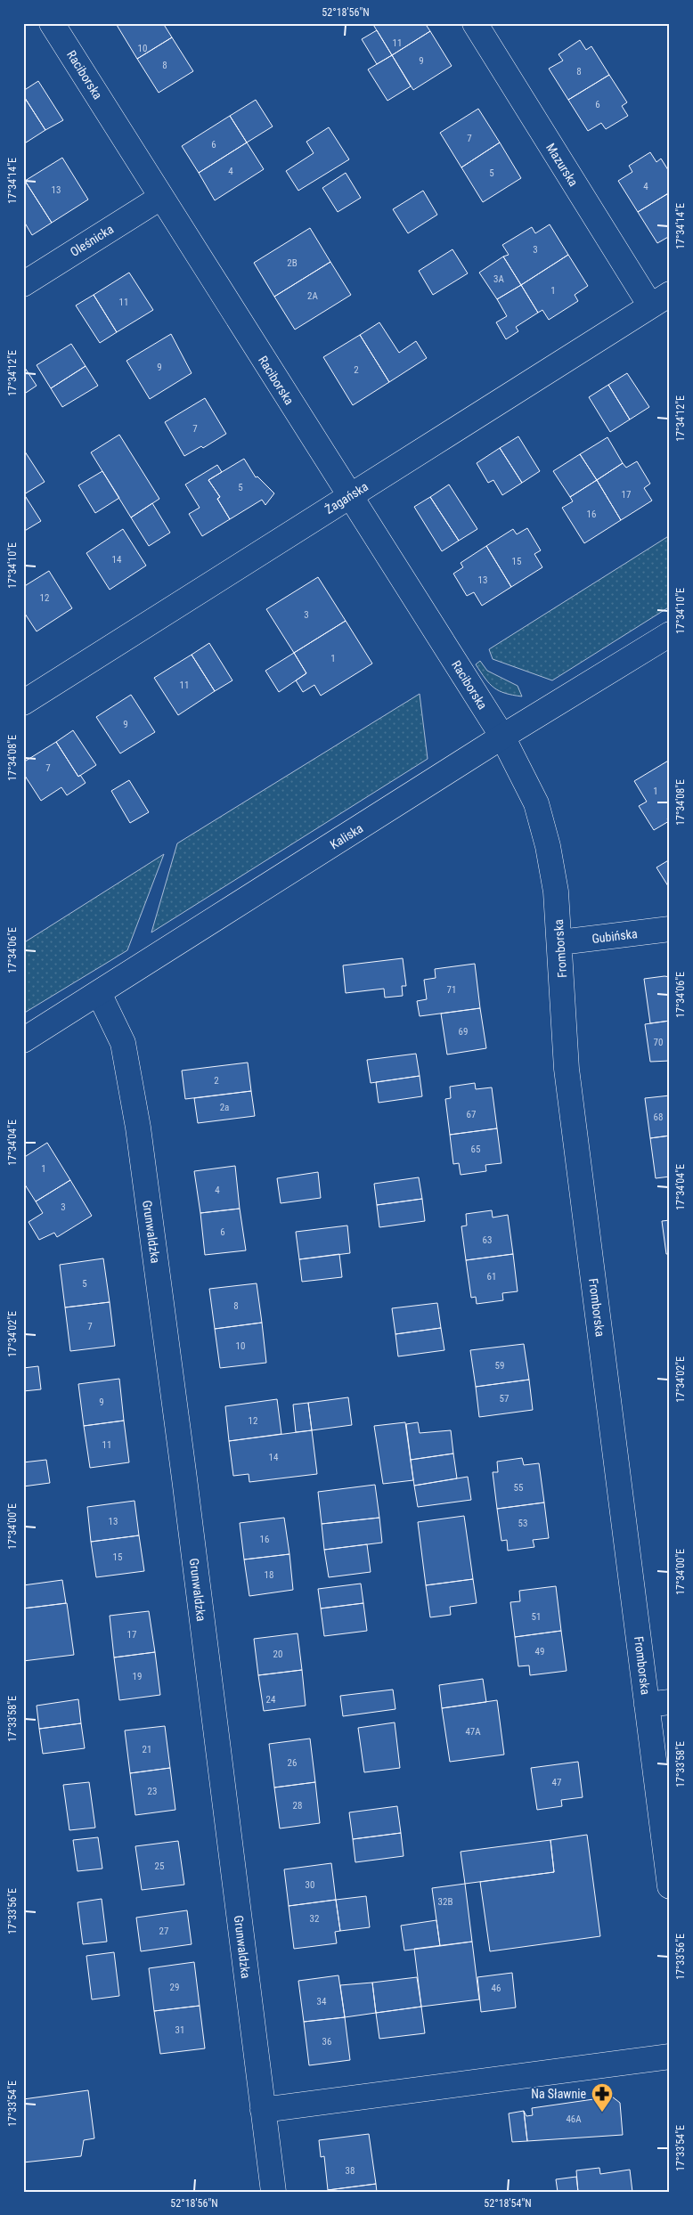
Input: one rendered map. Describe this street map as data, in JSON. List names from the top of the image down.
{
  "streets": {
    "street": [
      "Raciborska",
      "Mazurska",
      "Oleśnicka",
      "Żagańska",
      "Kaliska",
      "Gubińska",
      "Fromborska",
      "Grunwaldzka"
    ]
  },
  "crossings": [
    ["Raciborska", "Oleśnicka"],
    ["Raciborska", "Żagańska"],
    ["Raciborska", "Kaliska"],
    ["Raciborska", "Fromborska"],
    ["Mazurska", "Żagańska"],
    ["Kaliska", "Fromborska"],
    ["Kaliska", "Grunwaldzka"],
    ["Gubińska", "Fromborska"]
  ],
  "places": {
    "pharmacy": ["Na Sławnie"]
  },
  "house_numbers": [
    "11",
    "10",
    "9",
    "8",
    "8",
    "6",
    "7",
    "6",
    "4",
    "5",
    "4",
    "13",
    "3",
    "2B",
    "3A",
    "1",
    "2A",
    "11",
    "9",
    "2",
    "7",
    "5",
    "17",
    "16",
    "14",
    "15",
    "13",
    "12",
    "3",
    "1",
    "11",
    "9",
    "7",
    "1",
    "71",
    "69",
    "70",
    "2",
    "2a",
    "67",
    "68",
    "65",
    "1",
    "4",
    "3",
    "6",
    "63",
    "61",
    "5",
    "8",
    "7",
    "10",
    "59",
    "57",
    "9",
    "12",
    "11",
    "14",
    "55",
    "13",
    "53",
    "16",
    "15",
    "18",
    "51",
    "17",
    "49",
    "20",
    "19",
    "24",
    "47A",
    "21",
    "26",
    "47",
    "23",
    "28",
    "25",
    "30",
    "32B",
    "32",
    "27",
    "29",
    "46",
    "34",
    "31",
    "36",
    "46A",
    "38"
  ],
  "coordinates": [
    "52°18'56\"N",
    "17°34'14\"E",
    "17°34'12\"E",
    "17°34'10\"E",
    "17°34'08\"E",
    "17°34'06\"E",
    "17°34'04\"E",
    "17°34'02\"E",
    "17°34'00\"E",
    "17°33'58\"E",
    "17°33'56\"E",
    "17°33'54\"E",
    "52°18'54\"N"
  ]
}
